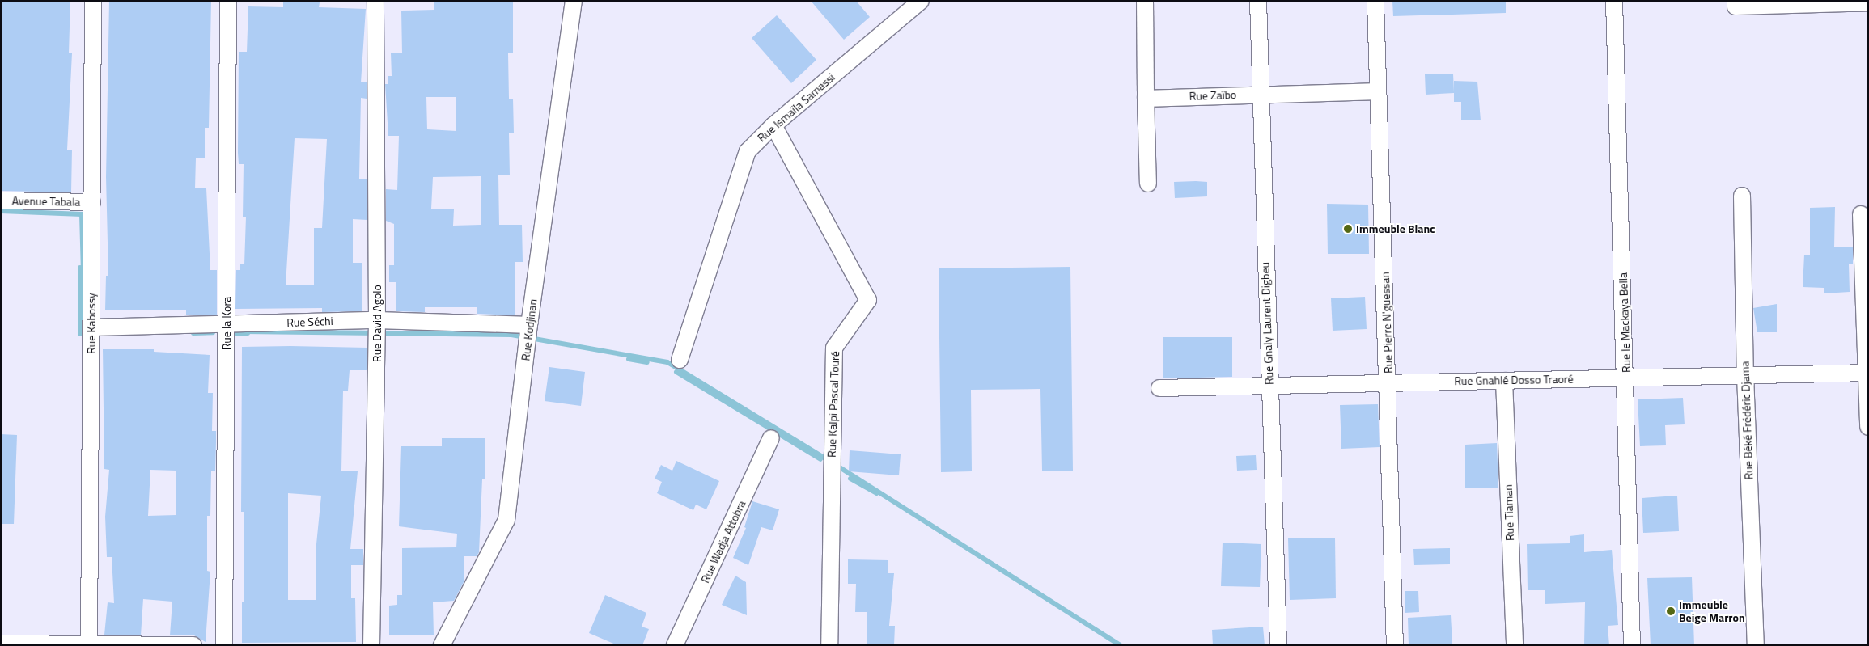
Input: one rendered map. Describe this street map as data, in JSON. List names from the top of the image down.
{
  "streets": {
    "street": [
      "Rue Zaïbo",
      "Rue Ismaïla Samassi",
      "Avenue Tabala",
      "Rue Séchi",
      "Rue Pierre N'guessan",
      "Rue le Mackaya Bella",
      "Rue Kabossy",
      "Rue la Kora",
      "Rue David Agolo",
      "Rue Gnaly Laurent Digbeu",
      "Rue Kodjinan",
      "Rue Gnahlé Dosso Traoré",
      "Rue Kalpi Pascal Touré",
      "Rue Béké Frédéric Djama",
      "Rue Tiaman",
      "Rue Wadja Attobra"
    ]
  },
  "crossings": [
    ["Rue Zaïbo", "Rue Pierre N'guessan"],
    ["Rue Zaïbo", "Rue Gnaly Laurent Digbeu"],
    ["Rue Ismaïla Samassi", "Rue Kalpi Pascal Touré"],
    ["Avenue Tabala", "Rue Kabossy"],
    ["Rue Séchi", "Rue Kabossy"],
    ["Rue Séchi", "Rue la Kora"],
    ["Rue Séchi", "Rue David Agolo"],
    ["Rue Séchi", "Rue Kodjinan"],
    ["Rue Pierre N'guessan", "Rue Gnahlé Dosso Traoré"],
    ["Rue le Mackaya Bella", "Rue Gnahlé Dosso Traoré"],
    ["Rue Gnaly Laurent Digbeu", "Rue Gnahlé Dosso Traoré"],
    ["Rue Gnahlé Dosso Traoré", "Rue Béké Frédéric Djama"],
    ["Rue Gnahlé Dosso Traoré", "Rue Tiaman"]
  ],
  "places": ["Immeuble Blanc", "Immeuble Beige Marron"]
}
